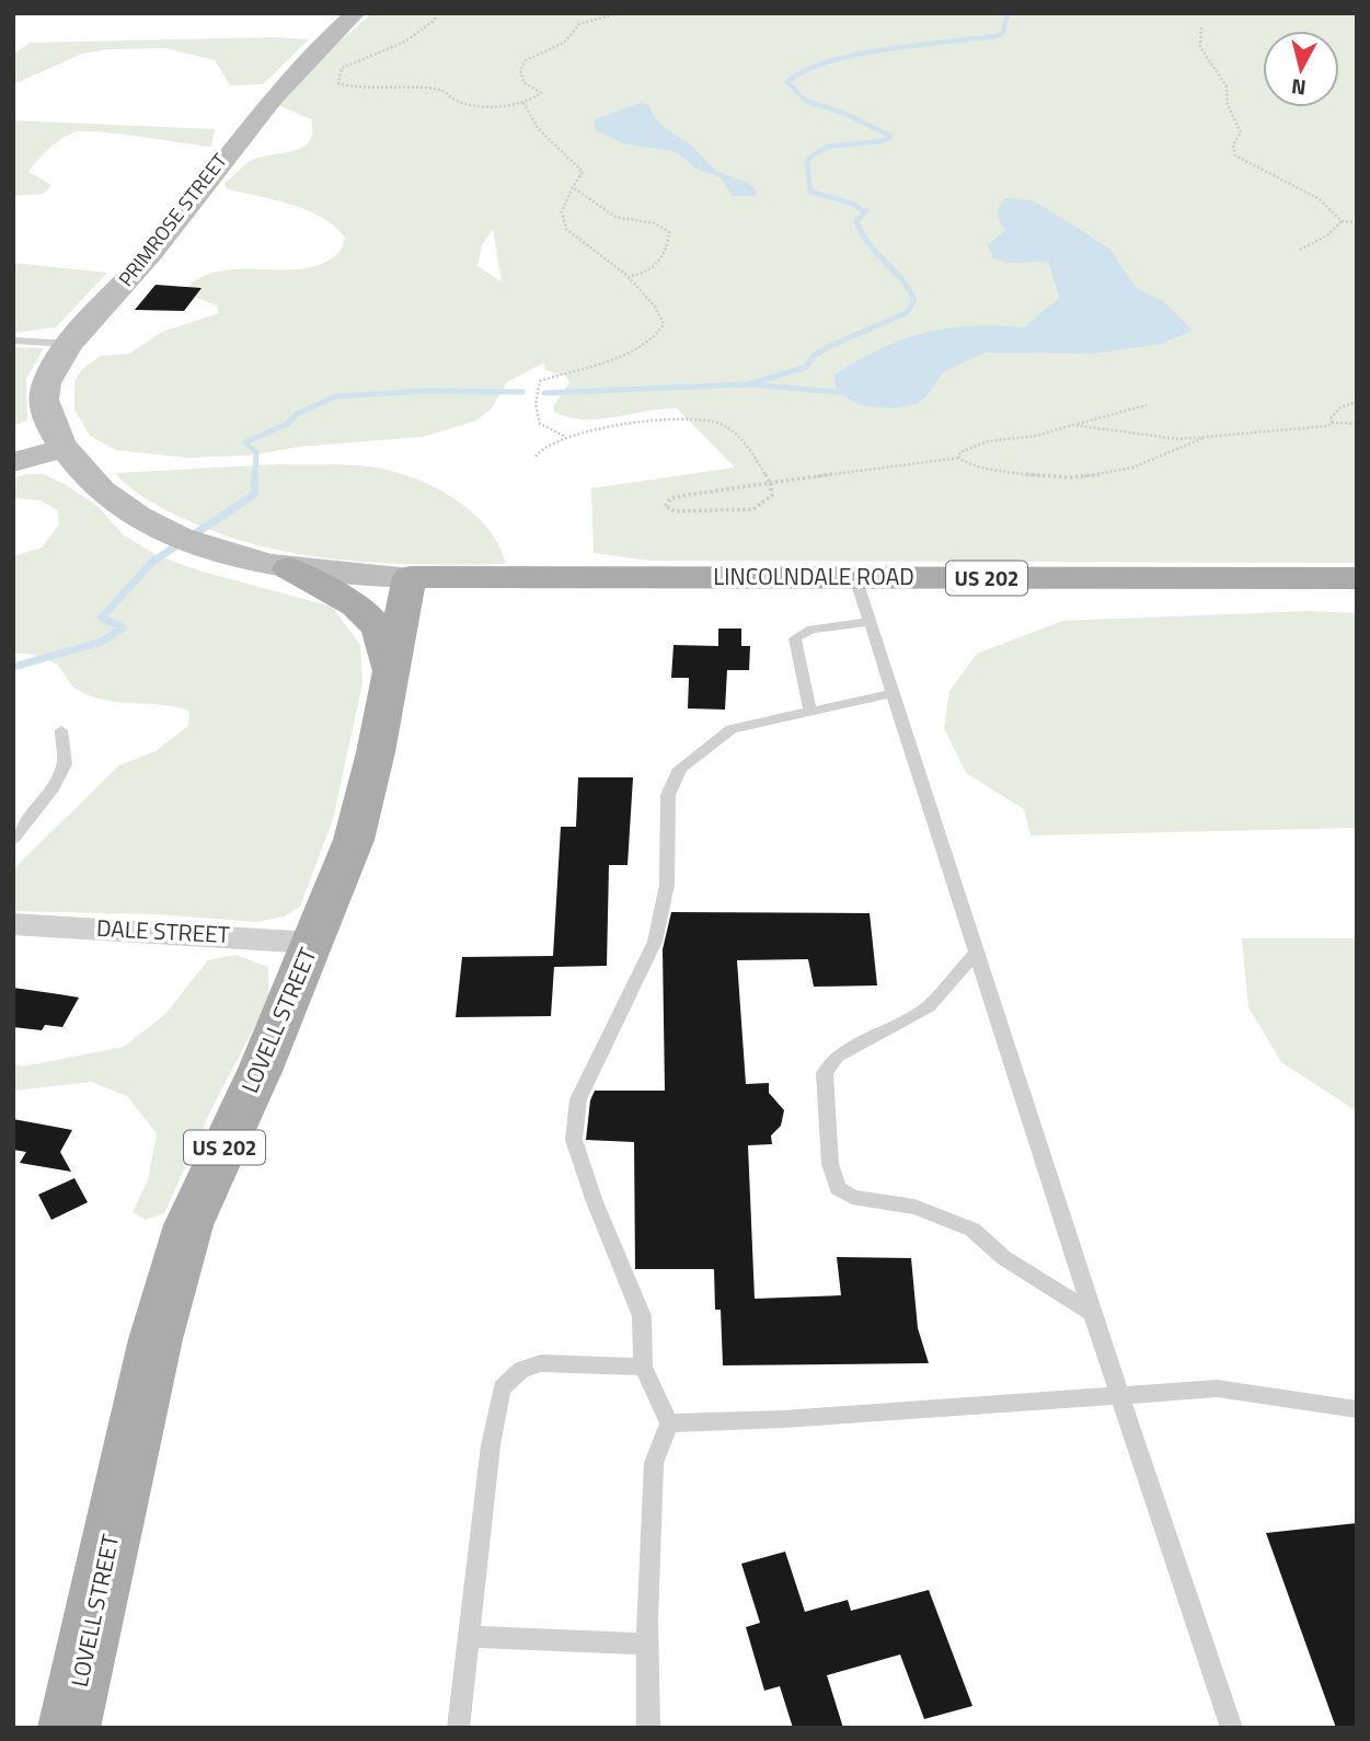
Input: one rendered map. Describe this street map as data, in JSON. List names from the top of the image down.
{
  "streets": {
    "main road": [
      "PRIMROSE STREET",
      "LINCOLNDALE ROAD",
      "US 202",
      "LOVELL STREET"
    ],
    "street": ["DALE STREET"]
  },
  "crossings": [
    ["PRIMROSE STREET", "LINCOLNDALE ROAD"],
    ["PRIMROSE STREET", "LOVELL STREET"],
    ["LINCOLNDALE ROAD", "LOVELL STREET"],
    ["DALE STREET", "LOVELL STREET"]
  ],
  "north": "bottom"
}
